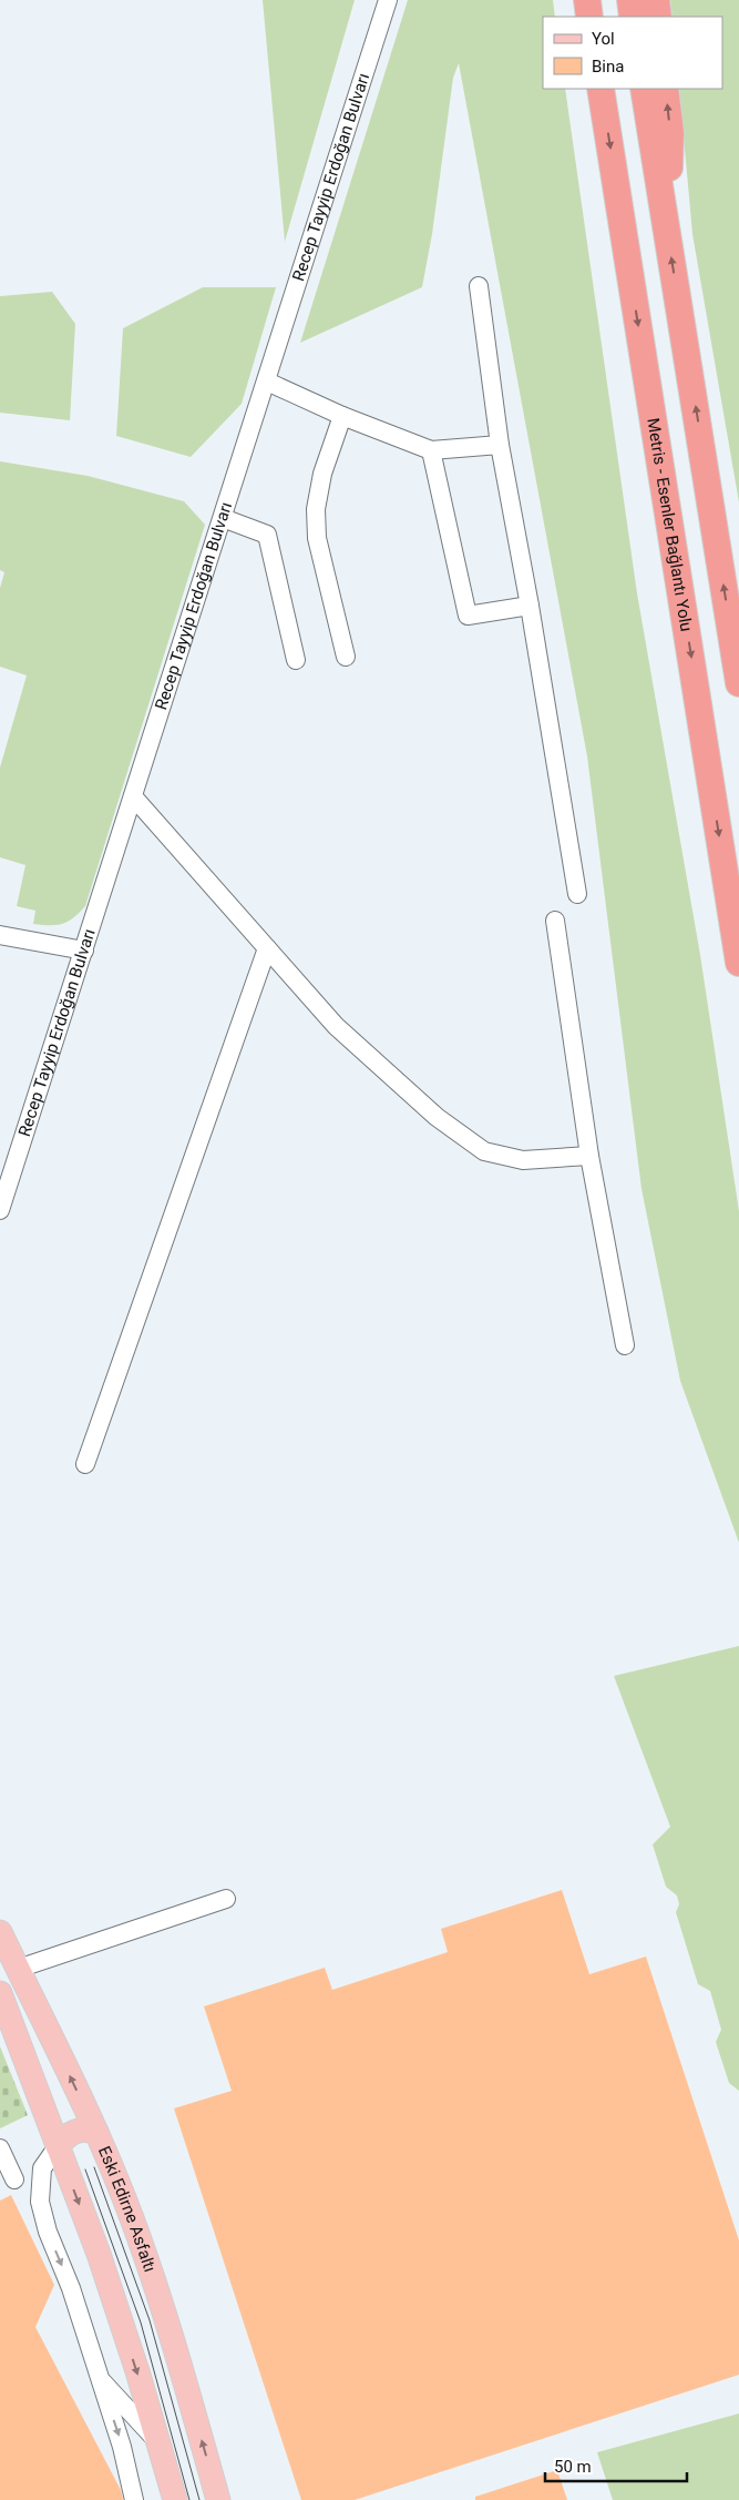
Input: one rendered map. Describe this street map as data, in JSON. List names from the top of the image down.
{
  "streets": {
    "highway": ["Metris - Esenler Bağlantı Yolu"],
    "main road": ["Eski Edirne Asfaltı"],
    "street": ["Recep Tayyip Erdoğan Bulvarı"]
  },
  "legend": ["Yol", "Bina"],
  "scale_bar": "50 m"
}
